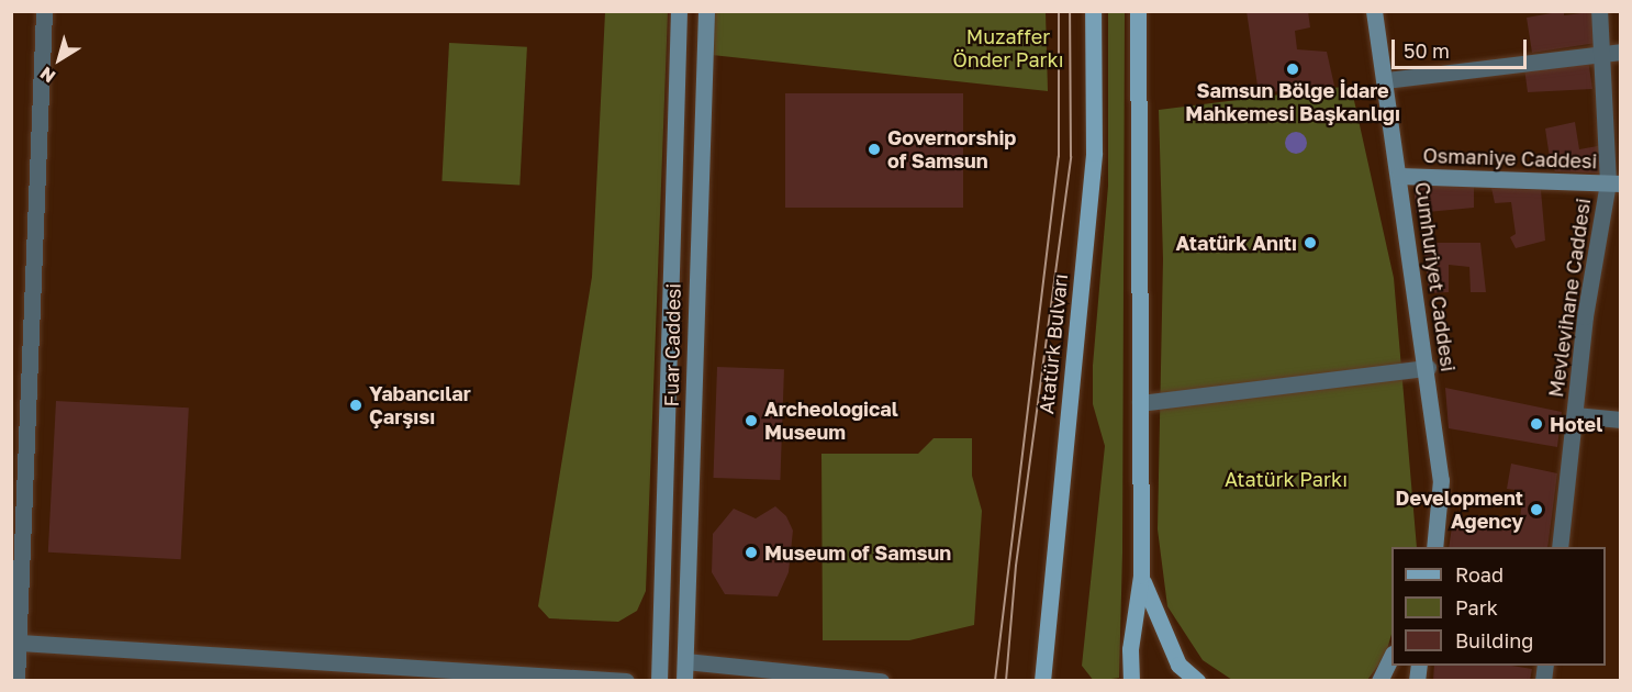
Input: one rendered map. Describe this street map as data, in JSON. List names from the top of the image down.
{
  "streets": {
    "main road": [
      "Osmaniye Caddesi",
      "Cumhuriyet Caddesi",
      "Atatürk Bulvarı",
      "Fuar Caddesi"
    ],
    "street": ["Mevlevihane Caddesi"]
  },
  "crossings": [
    ["Osmaniye Caddesi", "Cumhuriyet Caddesi"],
    ["Osmaniye Caddesi", "Mevlevihane Caddesi"]
  ],
  "parks": ["Muzaffer Önder Parkı", "Atatürk Parkı"],
  "places": [
    "Samsun Bölge İdare Mahkemesi Başkanlığı",
    "Governorship of Samsun",
    "Atatürk Anıtı",
    "Yabancılar Çarşısı",
    "Archeological Museum",
    "Hotel",
    "Development Agency",
    "Museum of Samsun"
  ],
  "legend": ["Road", "Park", "Building"],
  "scale_bar": "50 m",
  "north": "bottom left"
}
